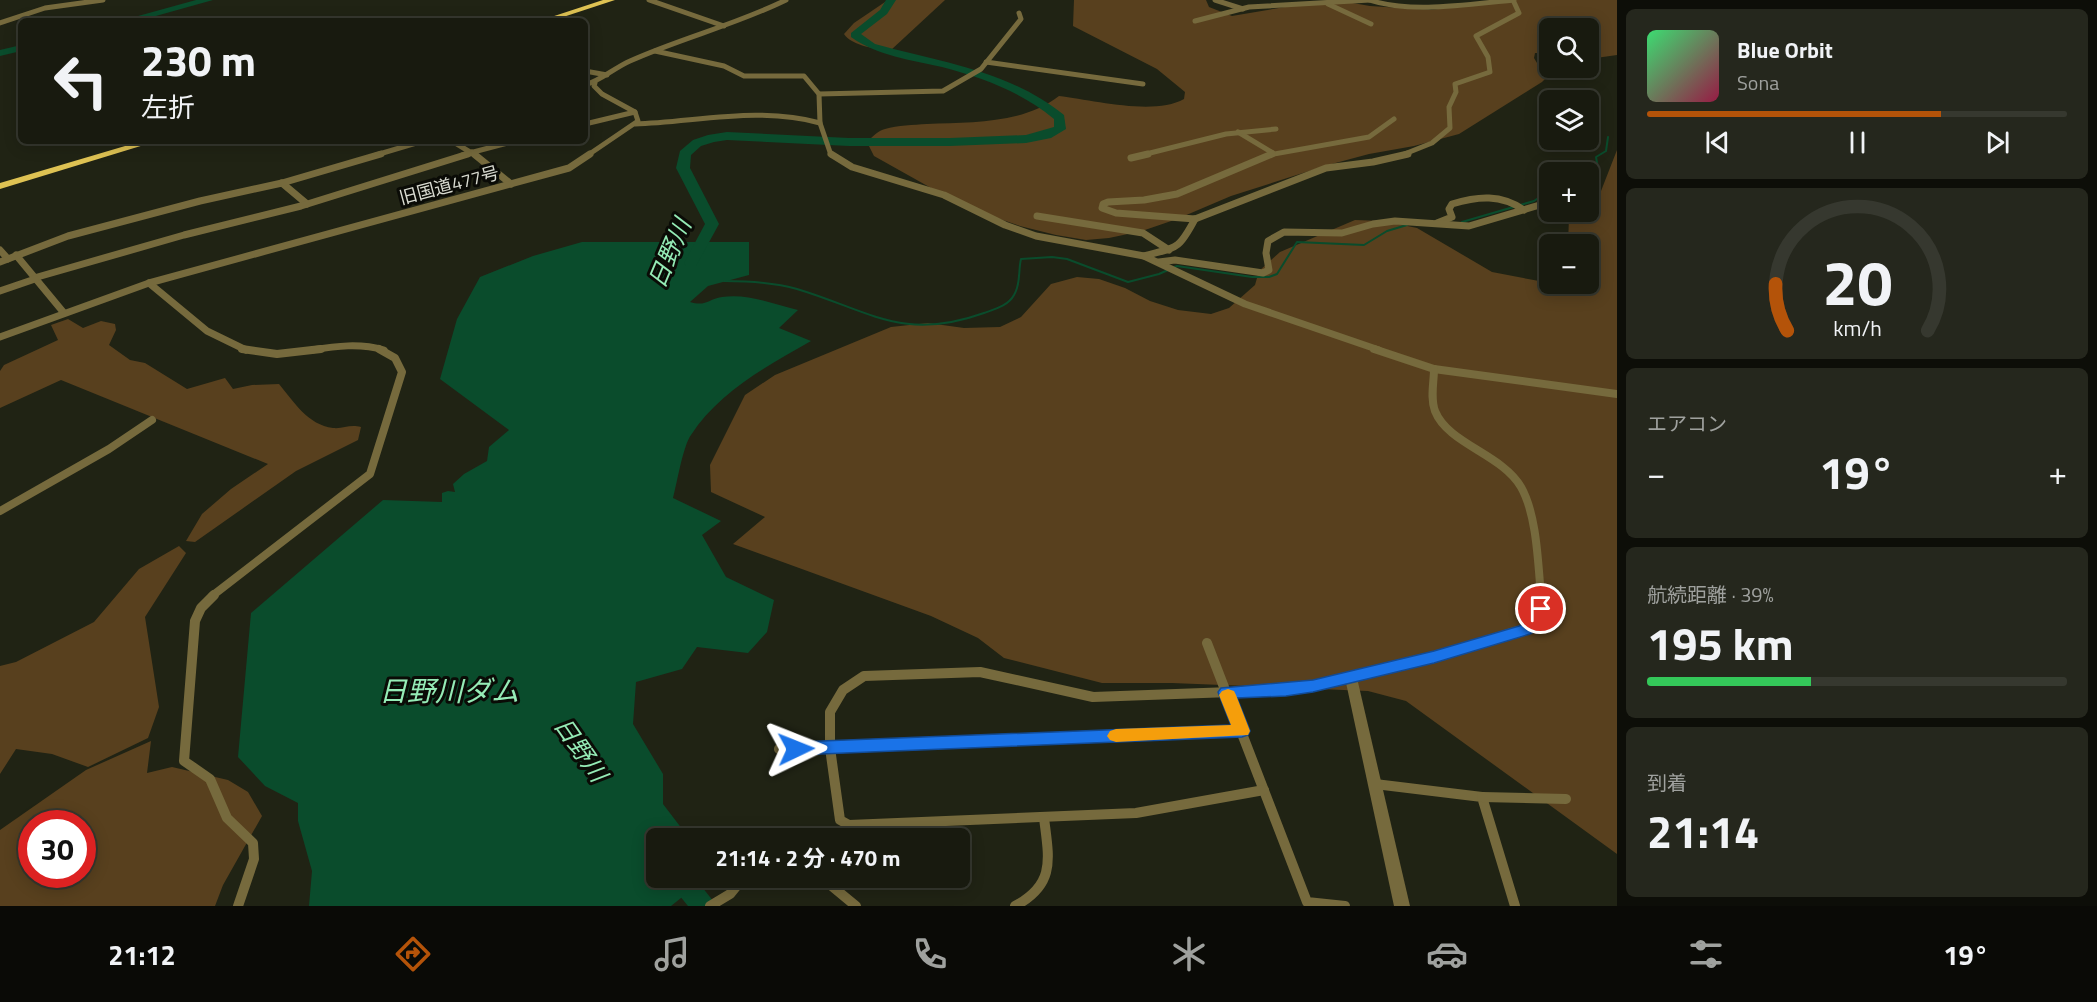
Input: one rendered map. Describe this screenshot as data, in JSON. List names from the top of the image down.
{
  "streets": {
    "street": ["旧国道477号"]
  },
  "water": ["日野川", "日野川ダム"],
  "page": {
    "map_buttons": ["+", "−"],
    "turn": ["230 m", "左折"],
    "song": ["Blue Orbit", "Sona"],
    "tile": [
      "エアコン",
      ["航続距離 · 39%", "195 km"],
      ["到着", "21:14"]
    ],
    "heat": ["−", "19°", "+"],
    "limit": "30",
    "trip": "21:14 · 2 分 · 470 m",
    "tabs": ["21:12", "19°"],
    "gauge": ["20", "km/h"]
  }
}
